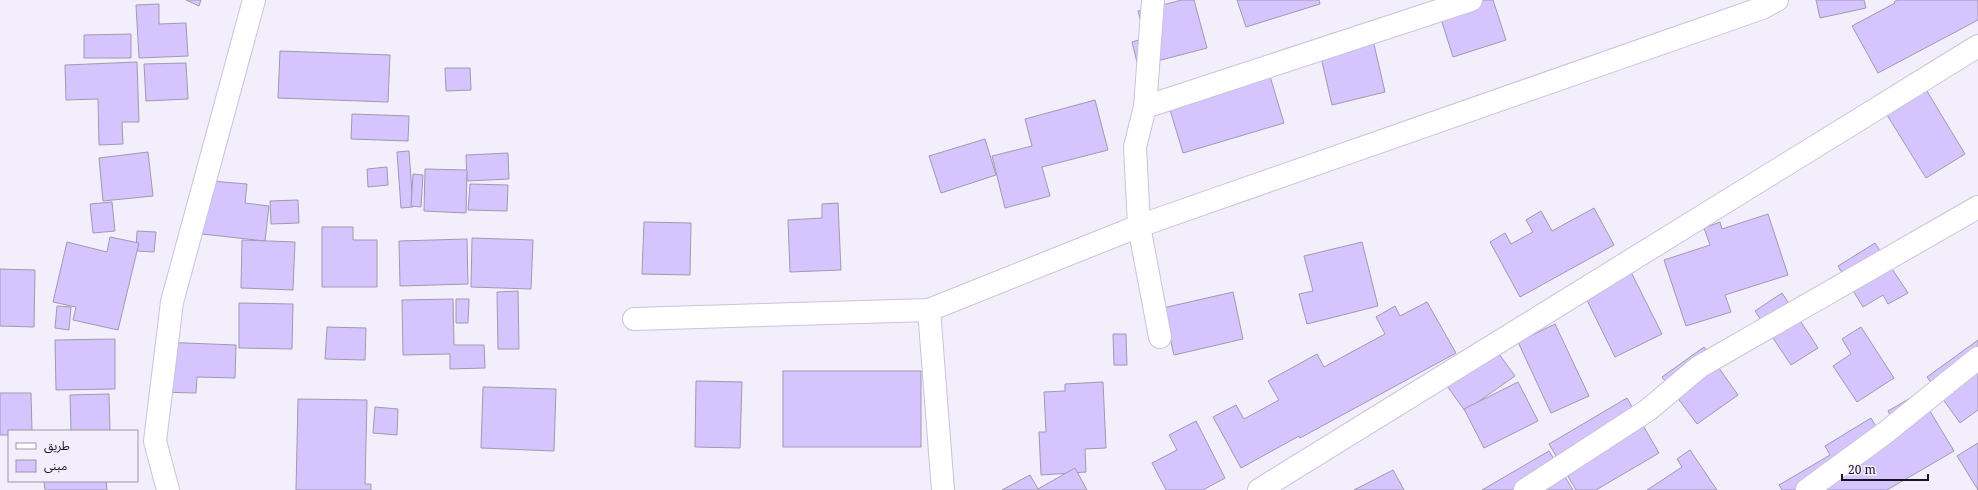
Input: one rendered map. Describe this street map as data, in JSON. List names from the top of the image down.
{
  "legend": ["طريق", "مبنى"],
  "scale_bar": "20 m"
}
